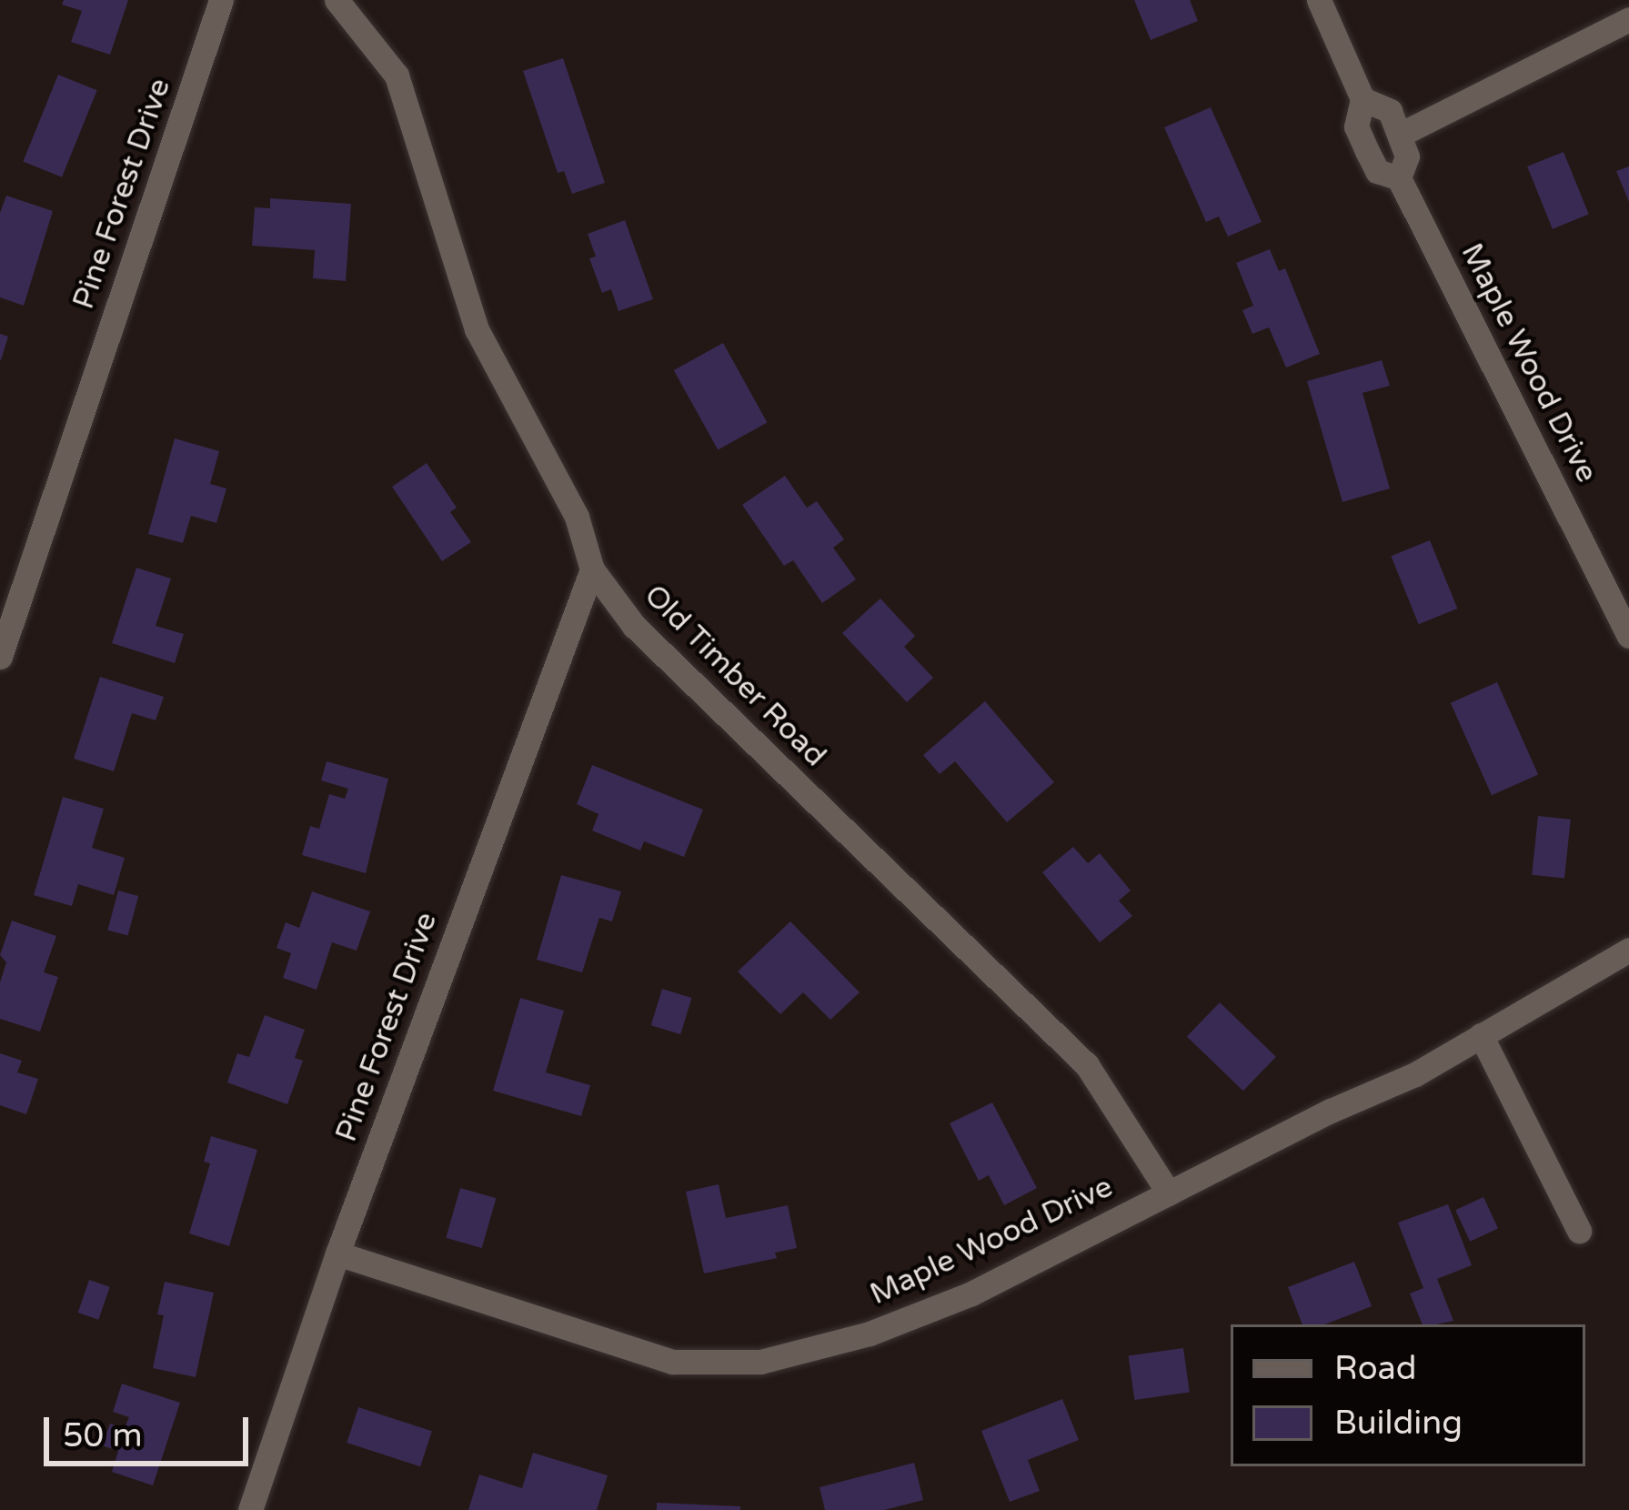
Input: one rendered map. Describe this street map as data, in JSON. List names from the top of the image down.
{
  "streets": {
    "street": ["Pine Forest Drive", "Maple Wood Drive", "Old Timber Road"]
  },
  "crossings": [
    ["Pine Forest Drive", "Maple Wood Drive"],
    ["Pine Forest Drive", "Old Timber Road"],
    ["Maple Wood Drive", "Old Timber Road"]
  ],
  "legend": ["Road", "Building"],
  "scale_bar": "50 m"
}
